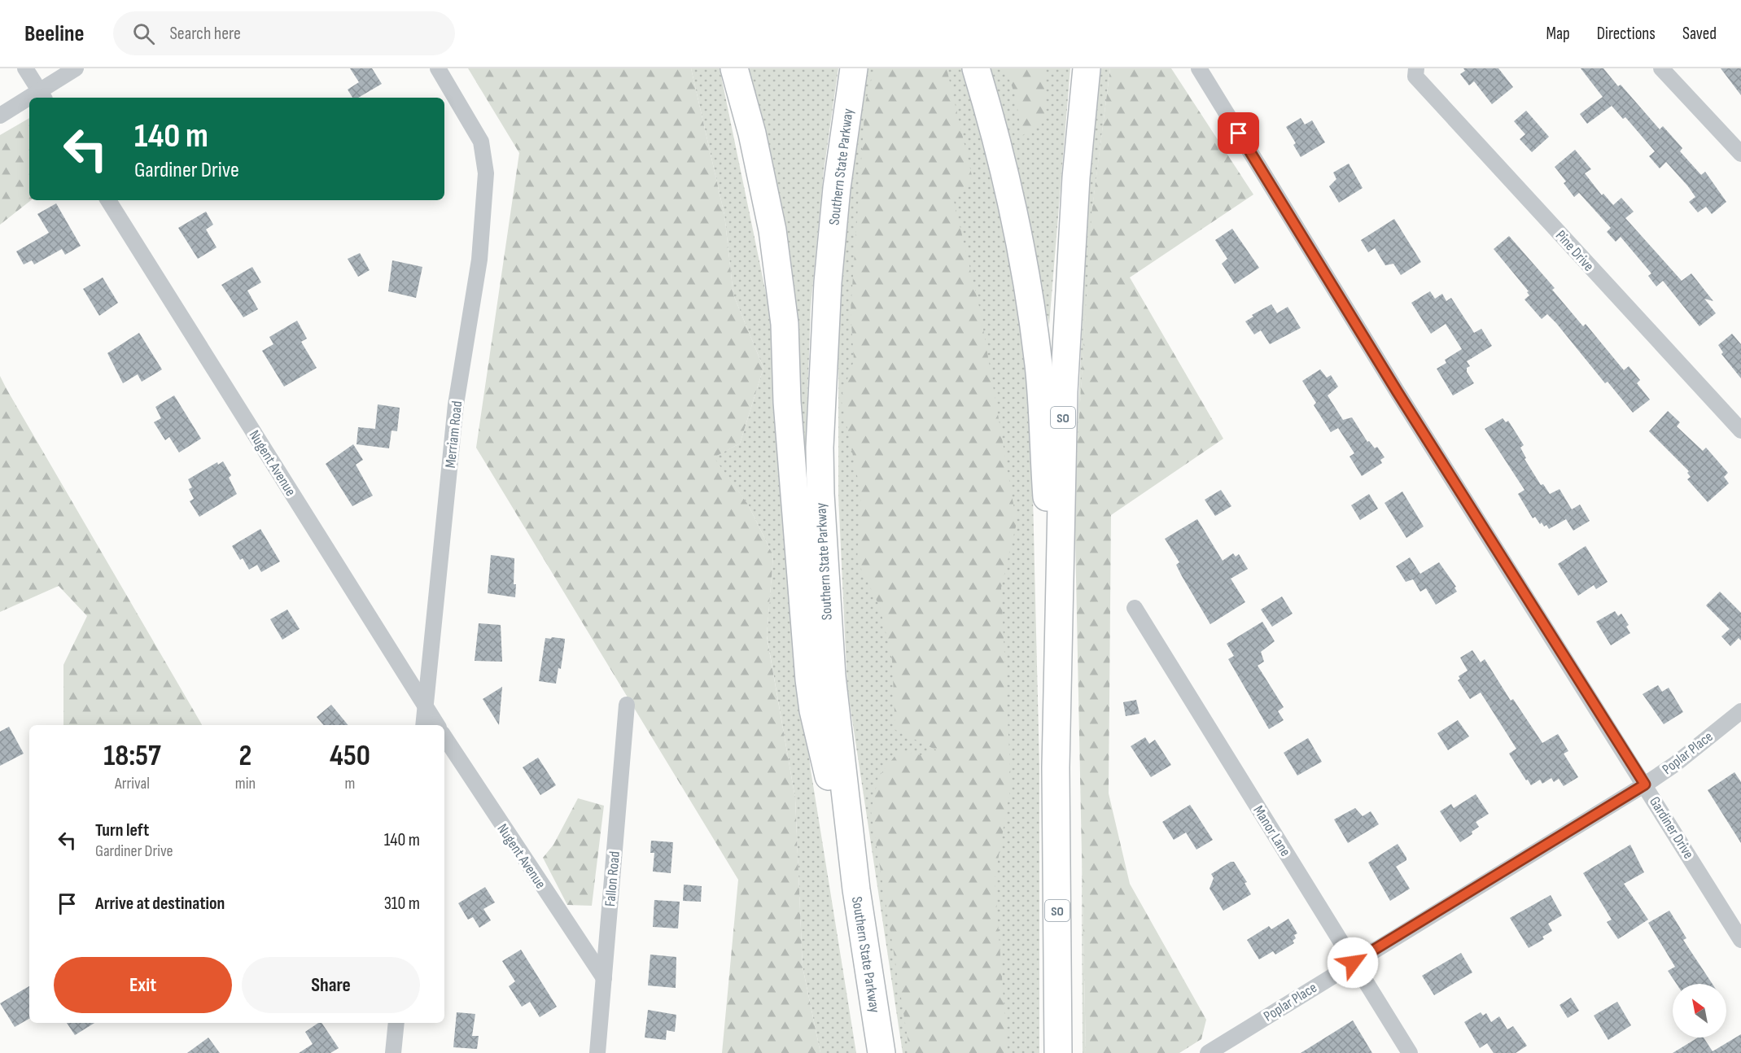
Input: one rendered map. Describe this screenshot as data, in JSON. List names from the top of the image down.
{
  "streets": {
    "highway": ["Southern State Parkway", "SO"],
    "street": [
      "Pine Drive",
      "Merriam Road",
      "Nugent Avenue",
      "Poplar Place",
      "Gardiner Drive",
      "Manor Lane",
      "Fallon Road"
    ]
  },
  "crossings": [
    ["Merriam Road", "Nugent Avenue"],
    ["Nugent Avenue", "Fallon Road"],
    ["Poplar Place", "Gardiner Drive"],
    ["Poplar Place", "Manor Lane"]
  ],
  "north": "top left",
  "page": {
    "header": "Beeline",
    "search": "Search here",
    "nav": ["Map", "Directions", "Saved"],
    "turn": ["140 m", "Gardiner Drive"],
    "eta": [
      "18:57",
      "Arrival",
      "2",
      "min",
      "450",
      "m"
    ],
    "list": [
      {
        "name": "Turn left",
        "note": "Gardiner Drive",
        "value": "140 m"
      },
      {
        "name": "Arrive at destination",
        "value": "310 m"
      }
    ],
    "buttons": ["Exit", "Share"]
  }
}
